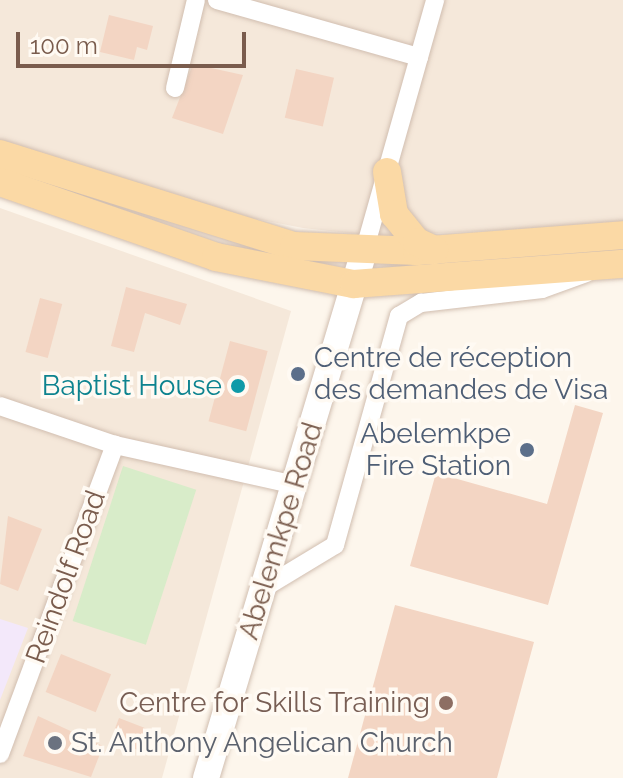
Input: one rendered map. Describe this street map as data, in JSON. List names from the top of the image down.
{
  "streets": {
    "street": ["Abelemkpe Road", "Reindolf Road"]
  },
  "places": [
    "Centre de réception des demandes de Visa",
    "Baptist House",
    "Abelemkpe Fire Station",
    "Centre for Skills Training",
    "St. Anthony Angelican Church"
  ],
  "scale_bar": "100 m"
}
